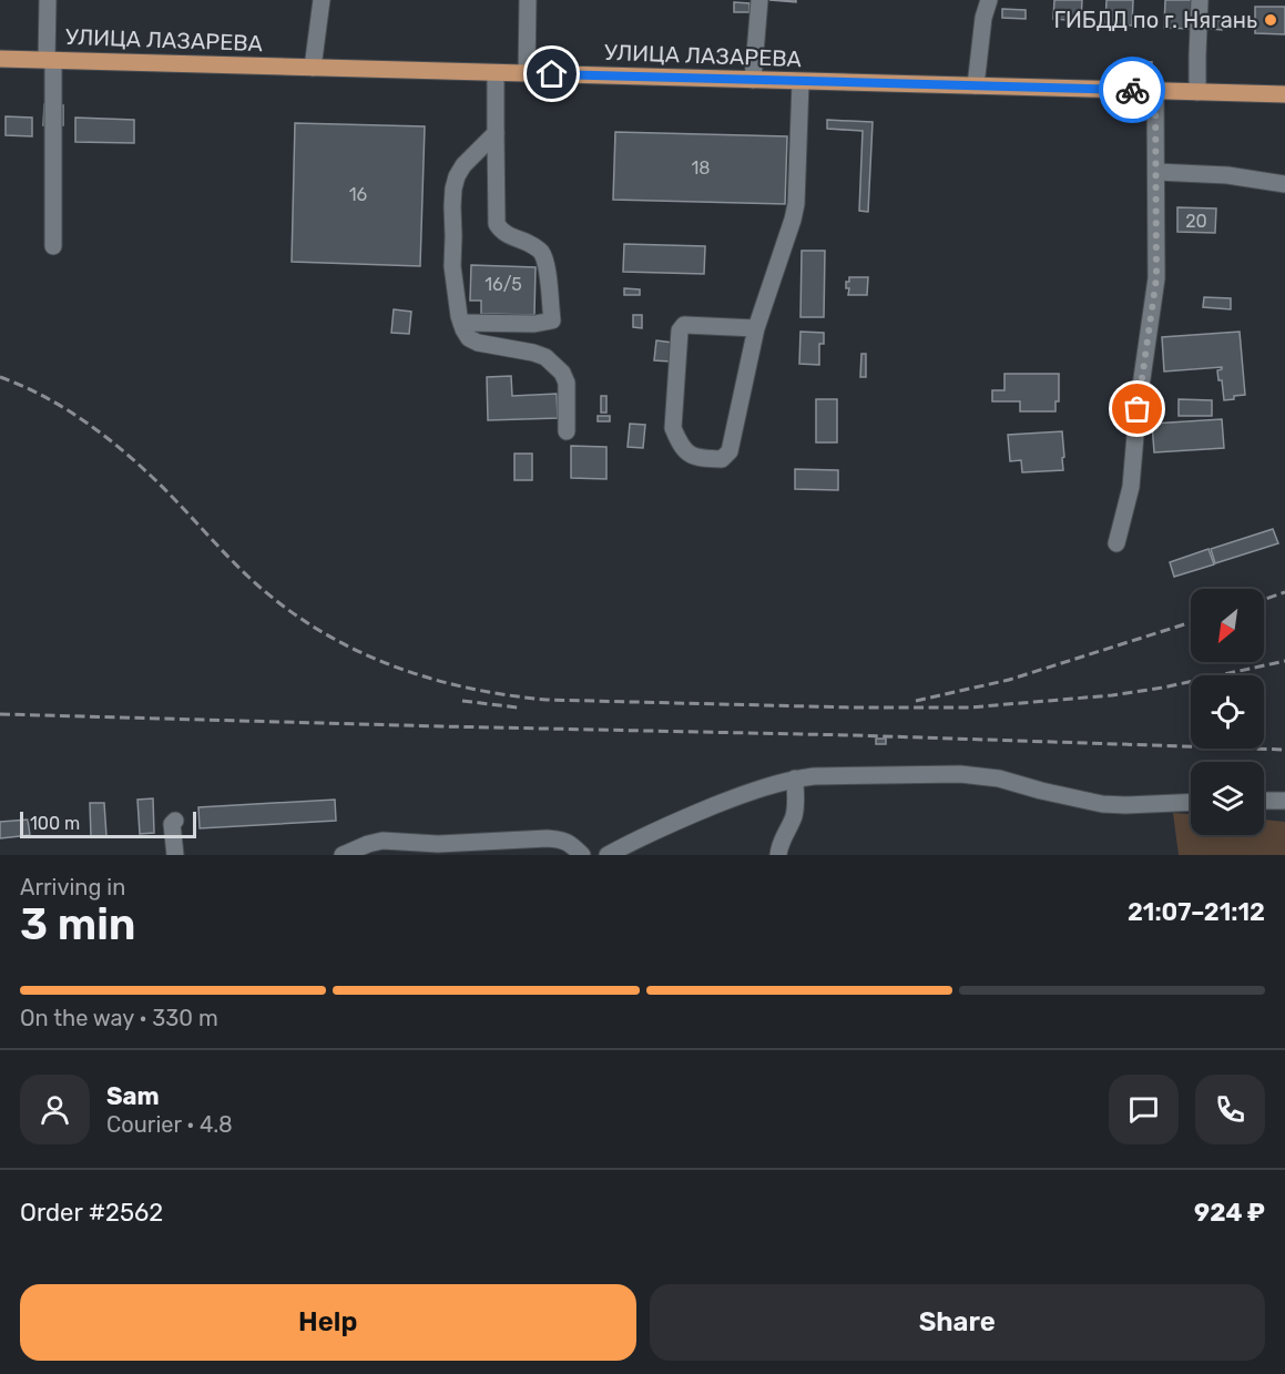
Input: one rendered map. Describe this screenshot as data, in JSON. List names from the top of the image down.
{
  "streets": {
    "main road": ["УЛИЦА ЛАЗАРЕВА"]
  },
  "places": ["ГИБДД по г. Нягань"],
  "house_numbers": [
    "18",
    "16",
    "20",
    "16/5"
  ],
  "scale_bar": "100 m",
  "north": "bottom left",
  "page": {
    "scale": "100 m",
    "heading": ["3 min", "Arriving in", "21:07–21:12"],
    "panel": [
      "Sam",
      "Courier · 4.8",
      "Order #2562",
      "924 ₽"
    ],
    "bar": "On the way · 330 m",
    "buttons": ["Help", "Share"]
  }
}
